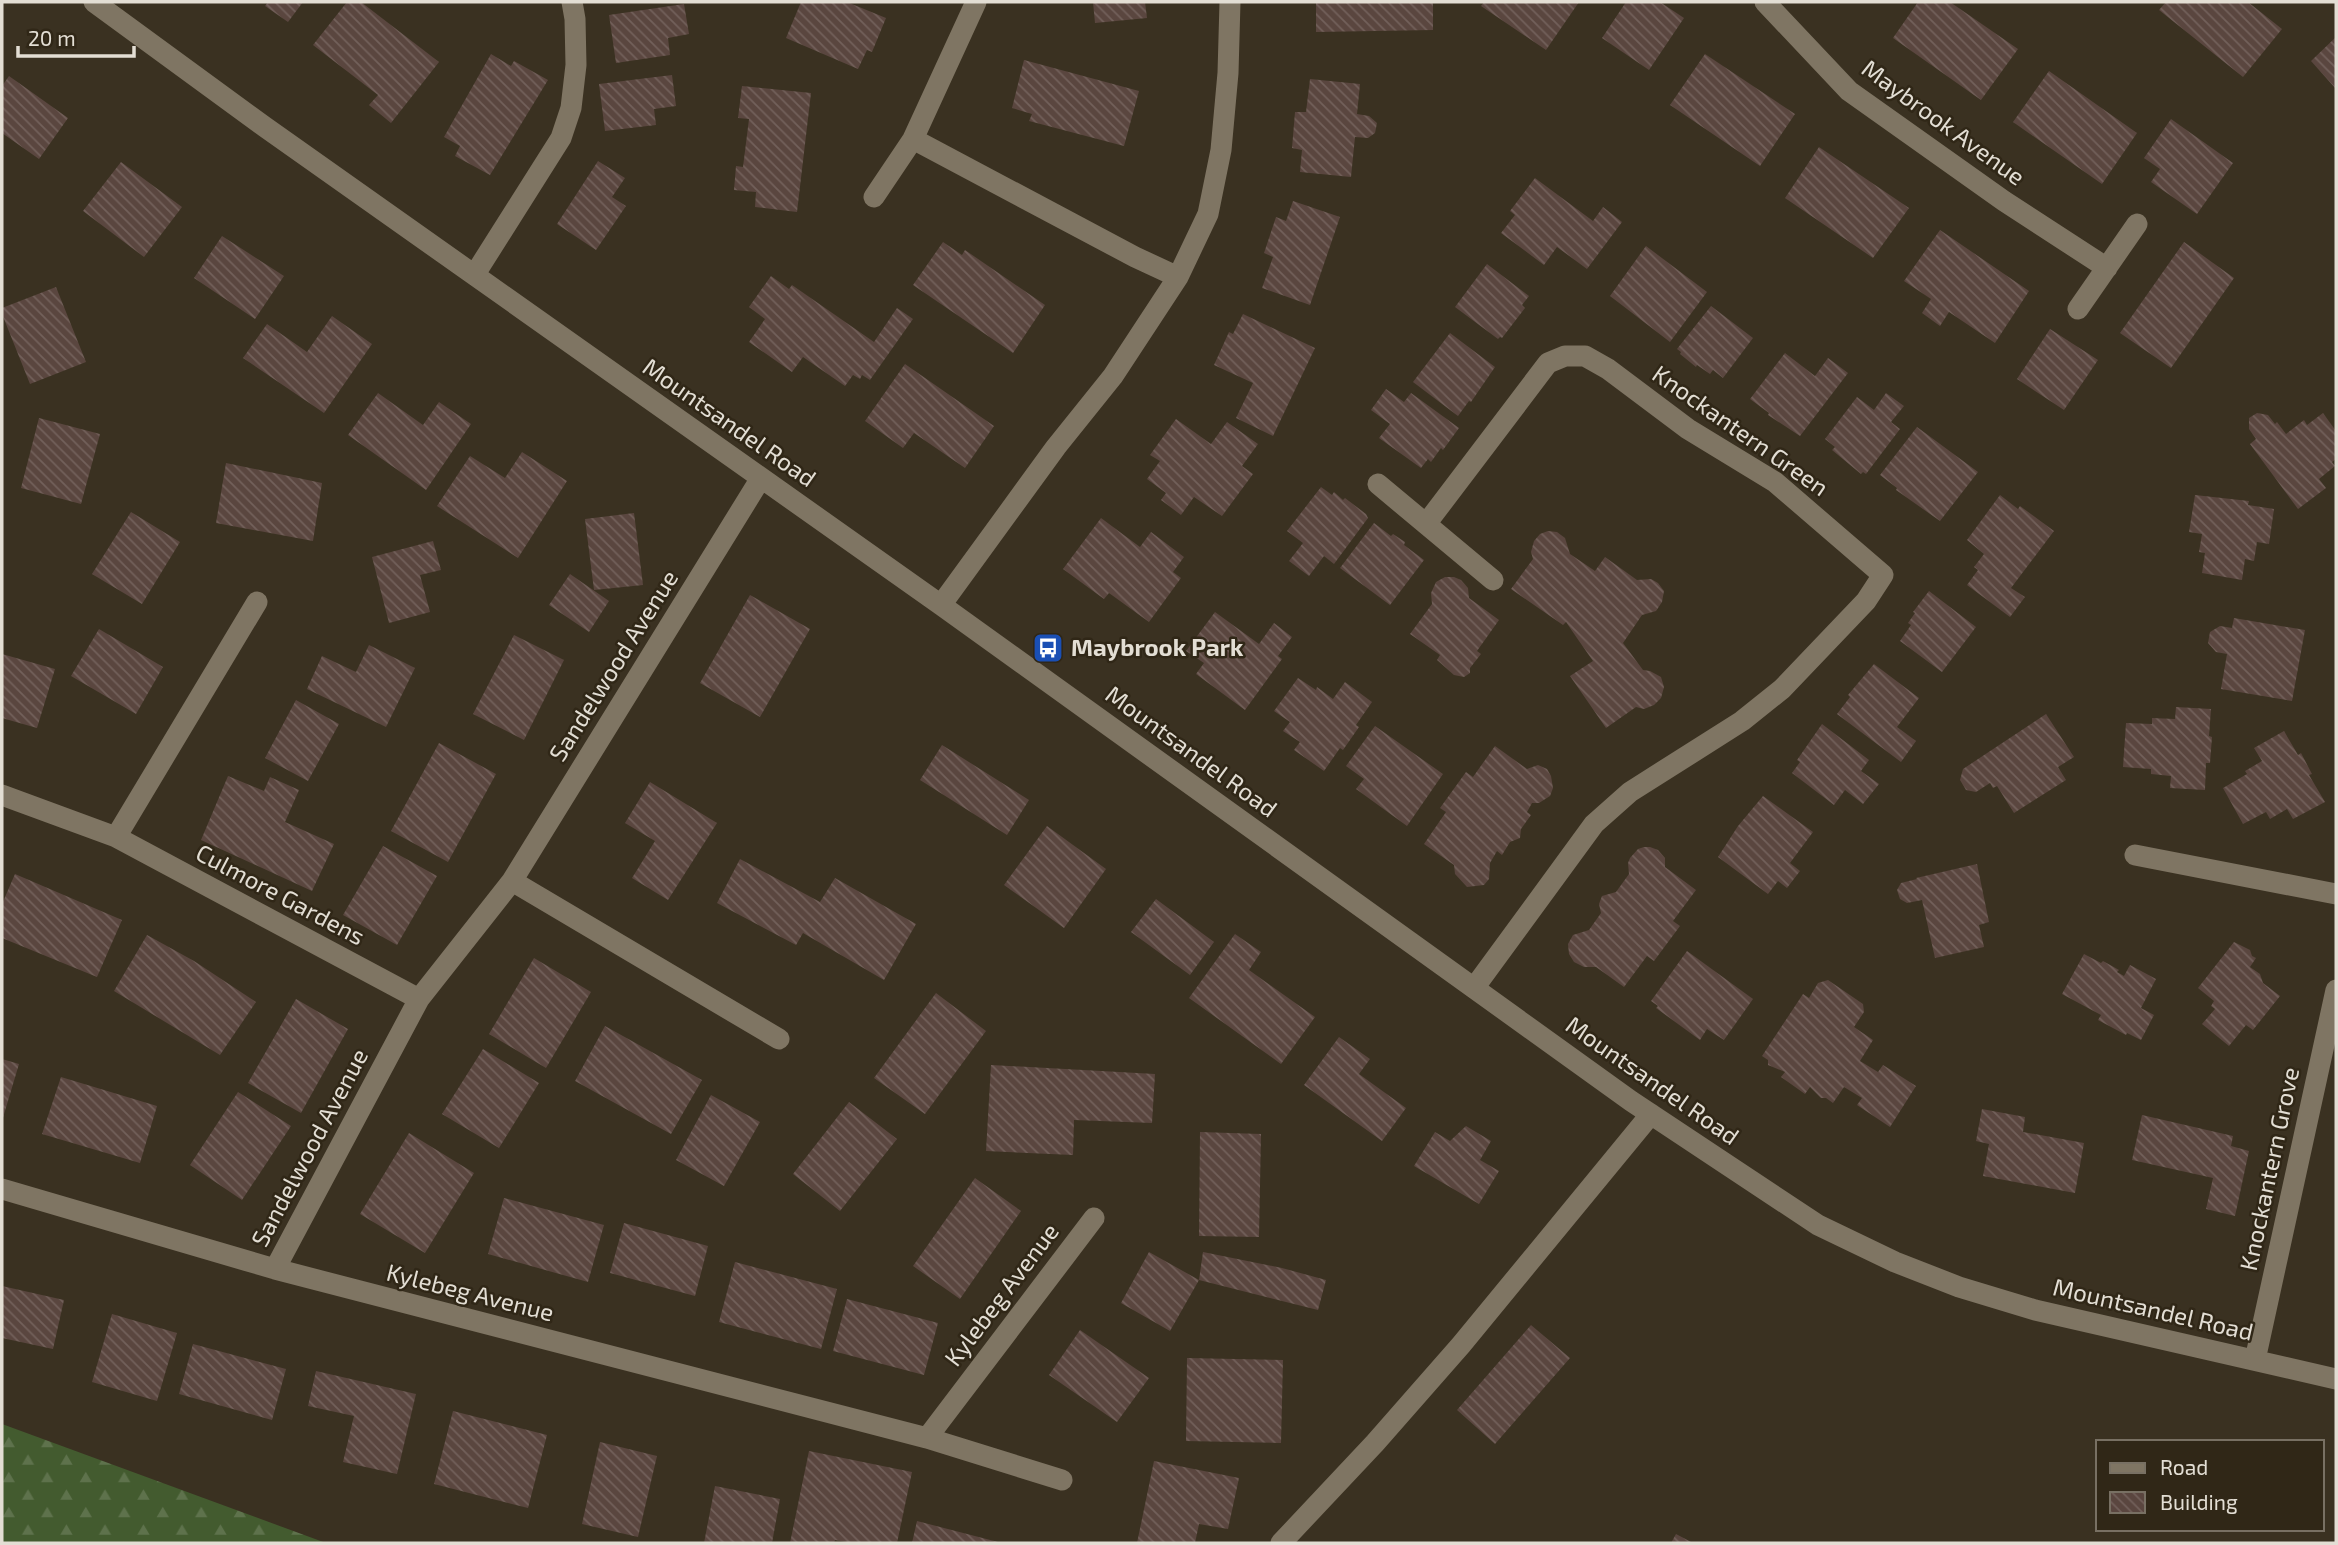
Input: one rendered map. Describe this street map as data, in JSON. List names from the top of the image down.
{
  "streets": {
    "street": [
      "Maybrook Avenue",
      "Mountsandel Road",
      "Knockantern Green",
      "Sandelwood Avenue",
      "Culmore Gardens",
      "Knockantern Grove",
      "Kylebeg Avenue"
    ]
  },
  "crossings": [
    ["Mountsandel Road", "Knockantern Green"],
    ["Mountsandel Road", "Sandelwood Avenue"],
    ["Mountsandel Road", "Knockantern Grove"],
    ["Sandelwood Avenue", "Culmore Gardens"],
    ["Sandelwood Avenue", "Kylebeg Avenue"]
  ],
  "places": {
    "bus stop": ["Maybrook Park"]
  },
  "legend": ["Road", "Building"],
  "scale_bar": "20 m"
}
